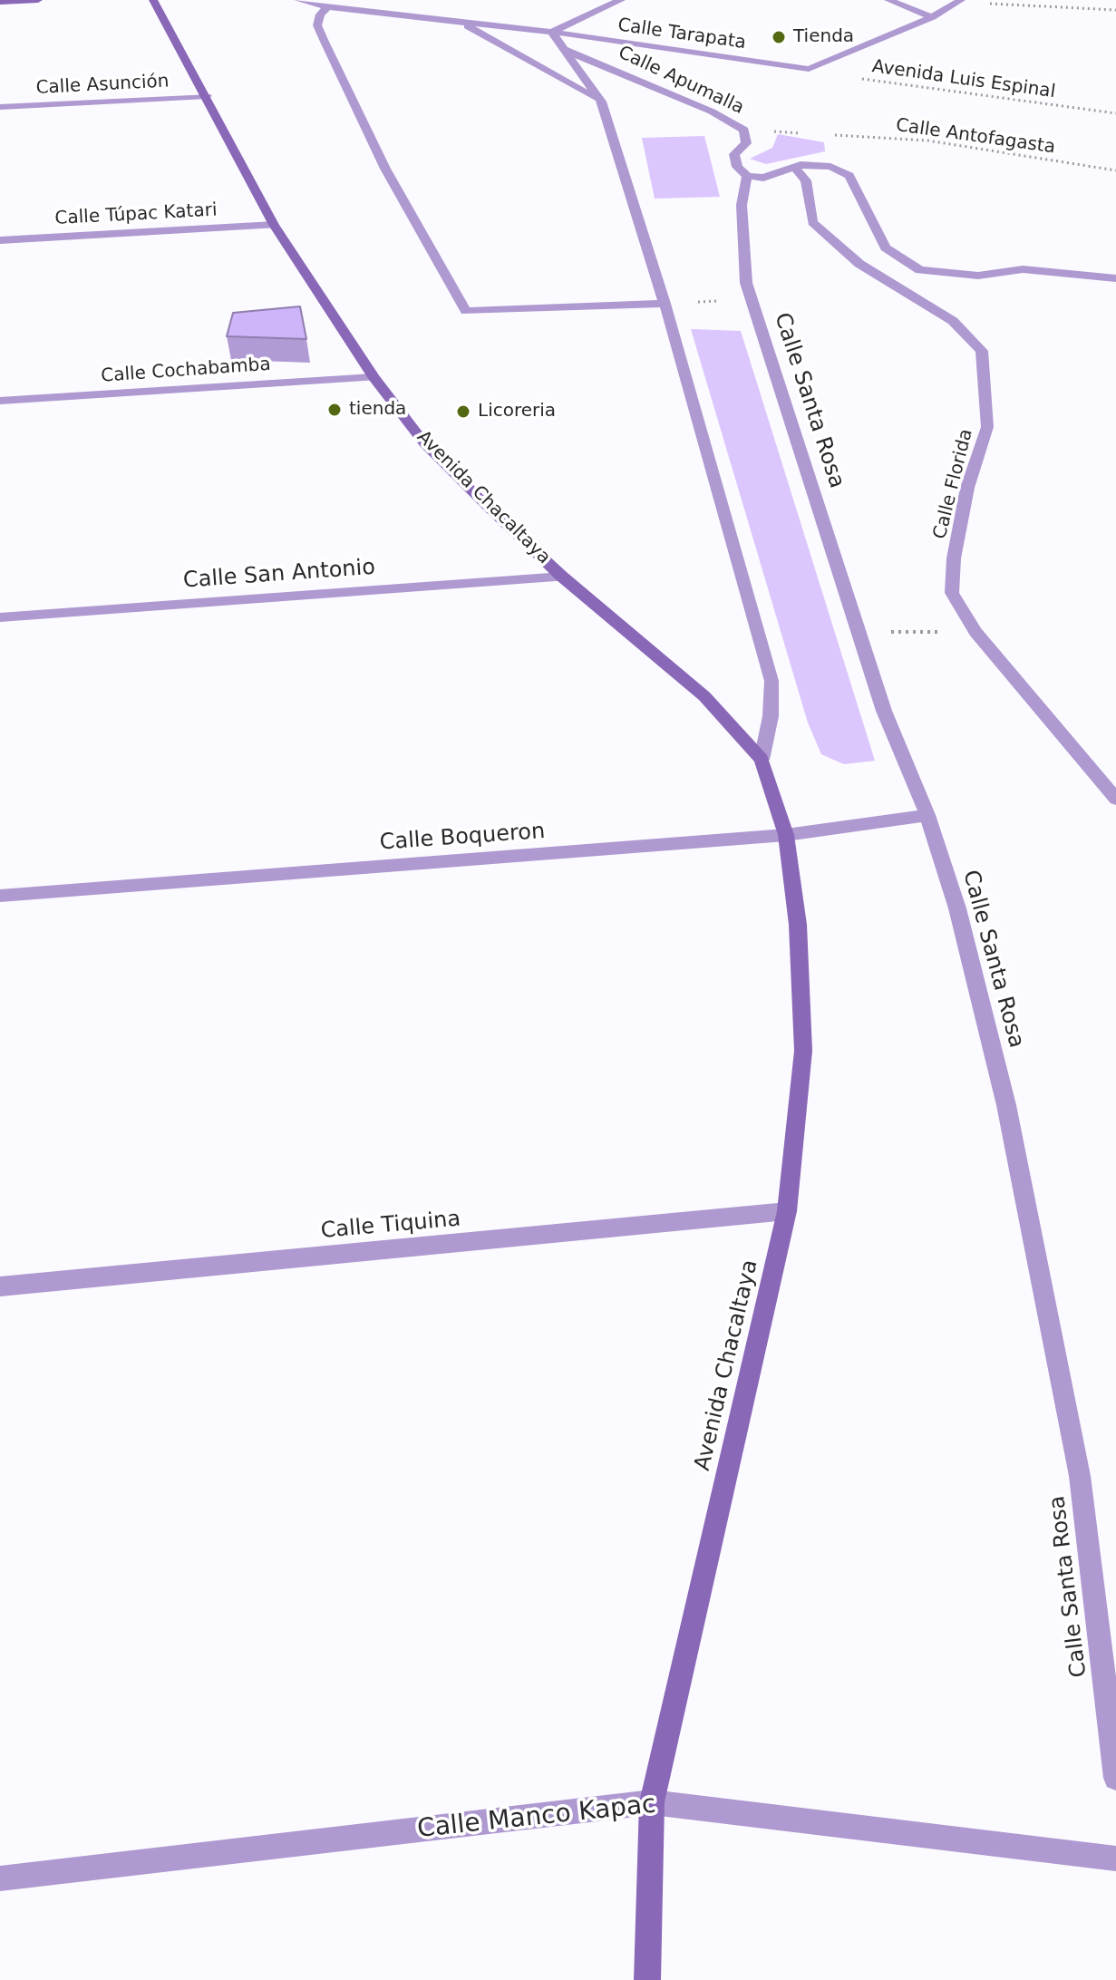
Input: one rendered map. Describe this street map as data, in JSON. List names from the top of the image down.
{
  "streets": {
    "street": [
      "Calle Tarapata",
      "Calle Apumalla",
      "Calle Asunción",
      "Calle Túpac Katari",
      "Calle Cochabamba",
      "Calle Santa Rosa",
      "Calle Florida",
      "Avenida Chacaltaya",
      "Calle San Antonio",
      "Calle Boqueron",
      "Calle Tiquina",
      "Calle Manco Kapac"
    ],
    "path": ["Avenida Luis Espinal", "Calle Antofagasta"]
  },
  "crossings": [
    ["Calle Tarapata", "Avenida Luis Espinal"],
    ["Calle Tarapata", "Avenida Chacaltaya"],
    ["Calle Apumalla", "Calle Santa Rosa"],
    ["Calle Apumalla", "Avenida Chacaltaya"],
    ["Calle Asunción", "Avenida Chacaltaya"],
    ["Calle Túpac Katari", "Avenida Chacaltaya"],
    ["Calle Cochabamba", "Avenida Chacaltaya"],
    ["Calle Santa Rosa", "Calle Boqueron"],
    ["Avenida Chacaltaya", "Calle San Antonio"],
    ["Avenida Chacaltaya", "Calle Boqueron"],
    ["Avenida Chacaltaya", "Calle Tiquina"],
    ["Avenida Chacaltaya", "Calle Manco Kapac"]
  ],
  "places": ["Tienda", "tienda", "Licoreria"]
}
